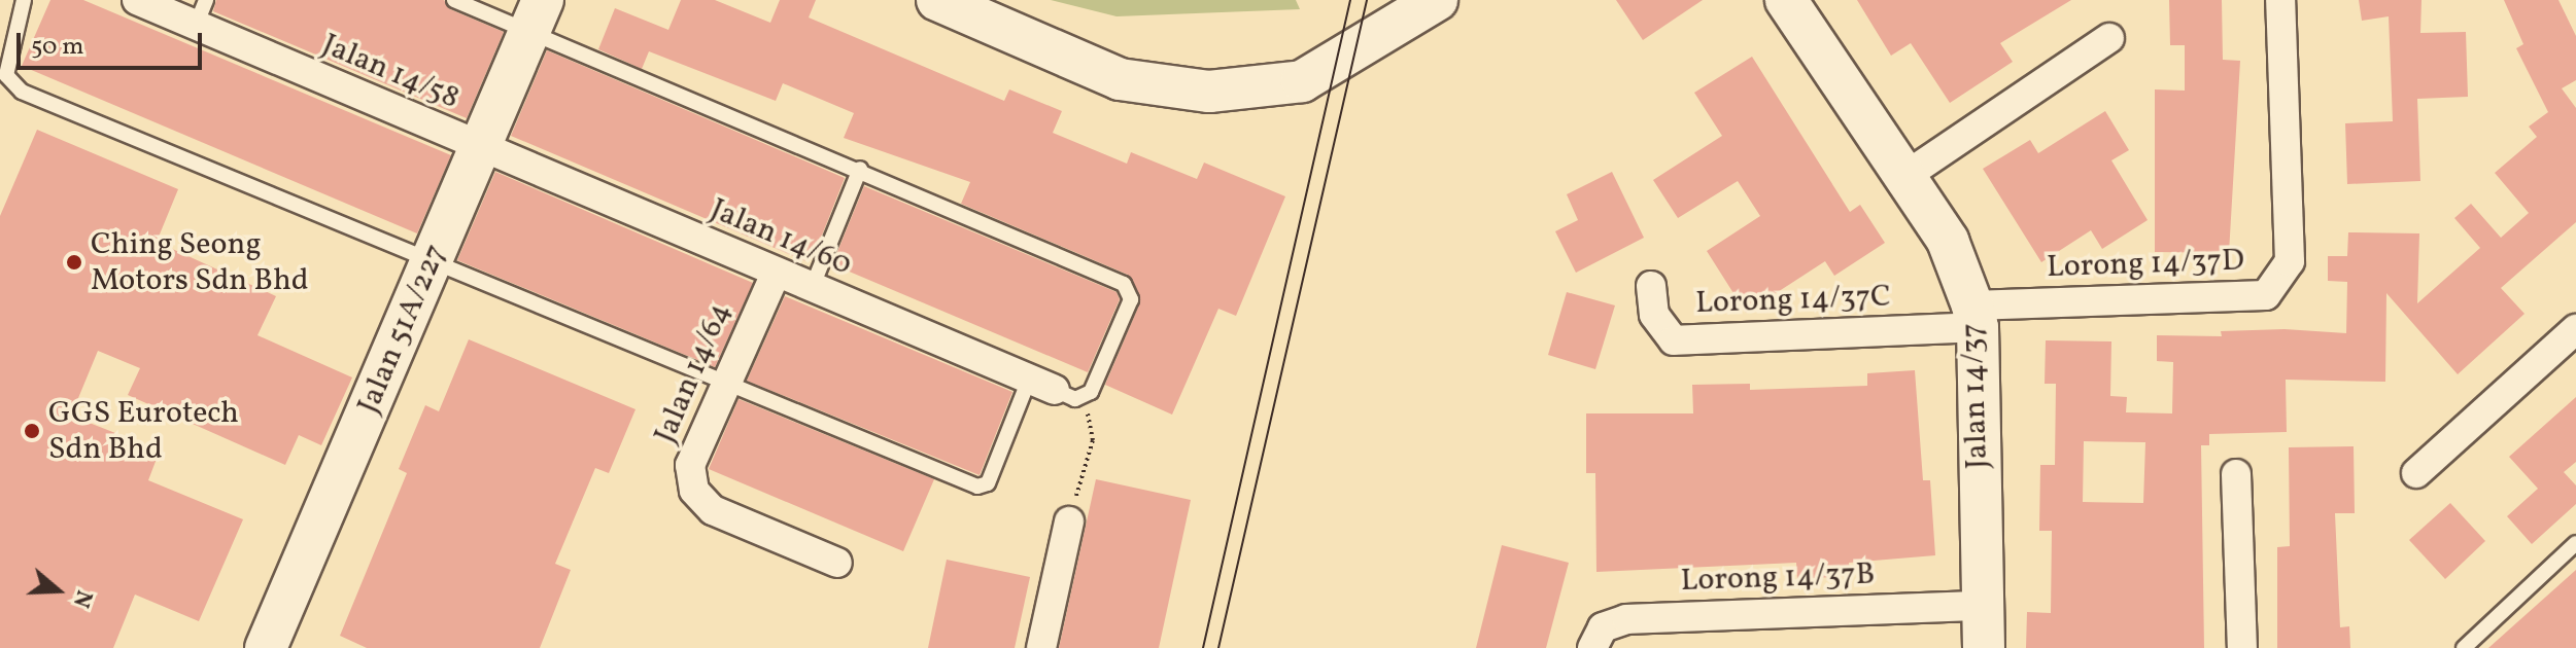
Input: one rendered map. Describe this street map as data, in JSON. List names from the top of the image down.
{
  "streets": {
    "street": [
      "Jalan 14/58",
      "Jalan 14/60",
      "Lorong 14/37D",
      "Lorong 14/37C",
      "Jalan 51A/227",
      "Jalan 14/64",
      "Jalan 14/37",
      "Lorong 14/37B"
    ]
  },
  "crossings": [
    ["Jalan 14/58", "Jalan 14/60"],
    ["Jalan 14/58", "Jalan 51A/227"],
    ["Jalan 14/60", "Jalan 51A/227"],
    ["Jalan 14/60", "Jalan 14/64"],
    ["Lorong 14/37D", "Lorong 14/37C"],
    ["Lorong 14/37D", "Jalan 14/37"],
    ["Lorong 14/37C", "Jalan 14/37"],
    ["Jalan 14/37", "Lorong 14/37B"]
  ],
  "places": ["Ching Seong Motors Sdn Bhd", "GGS Eurotech Sdn Bhd"],
  "scale_bar": "50 m",
  "north": "right"
}
